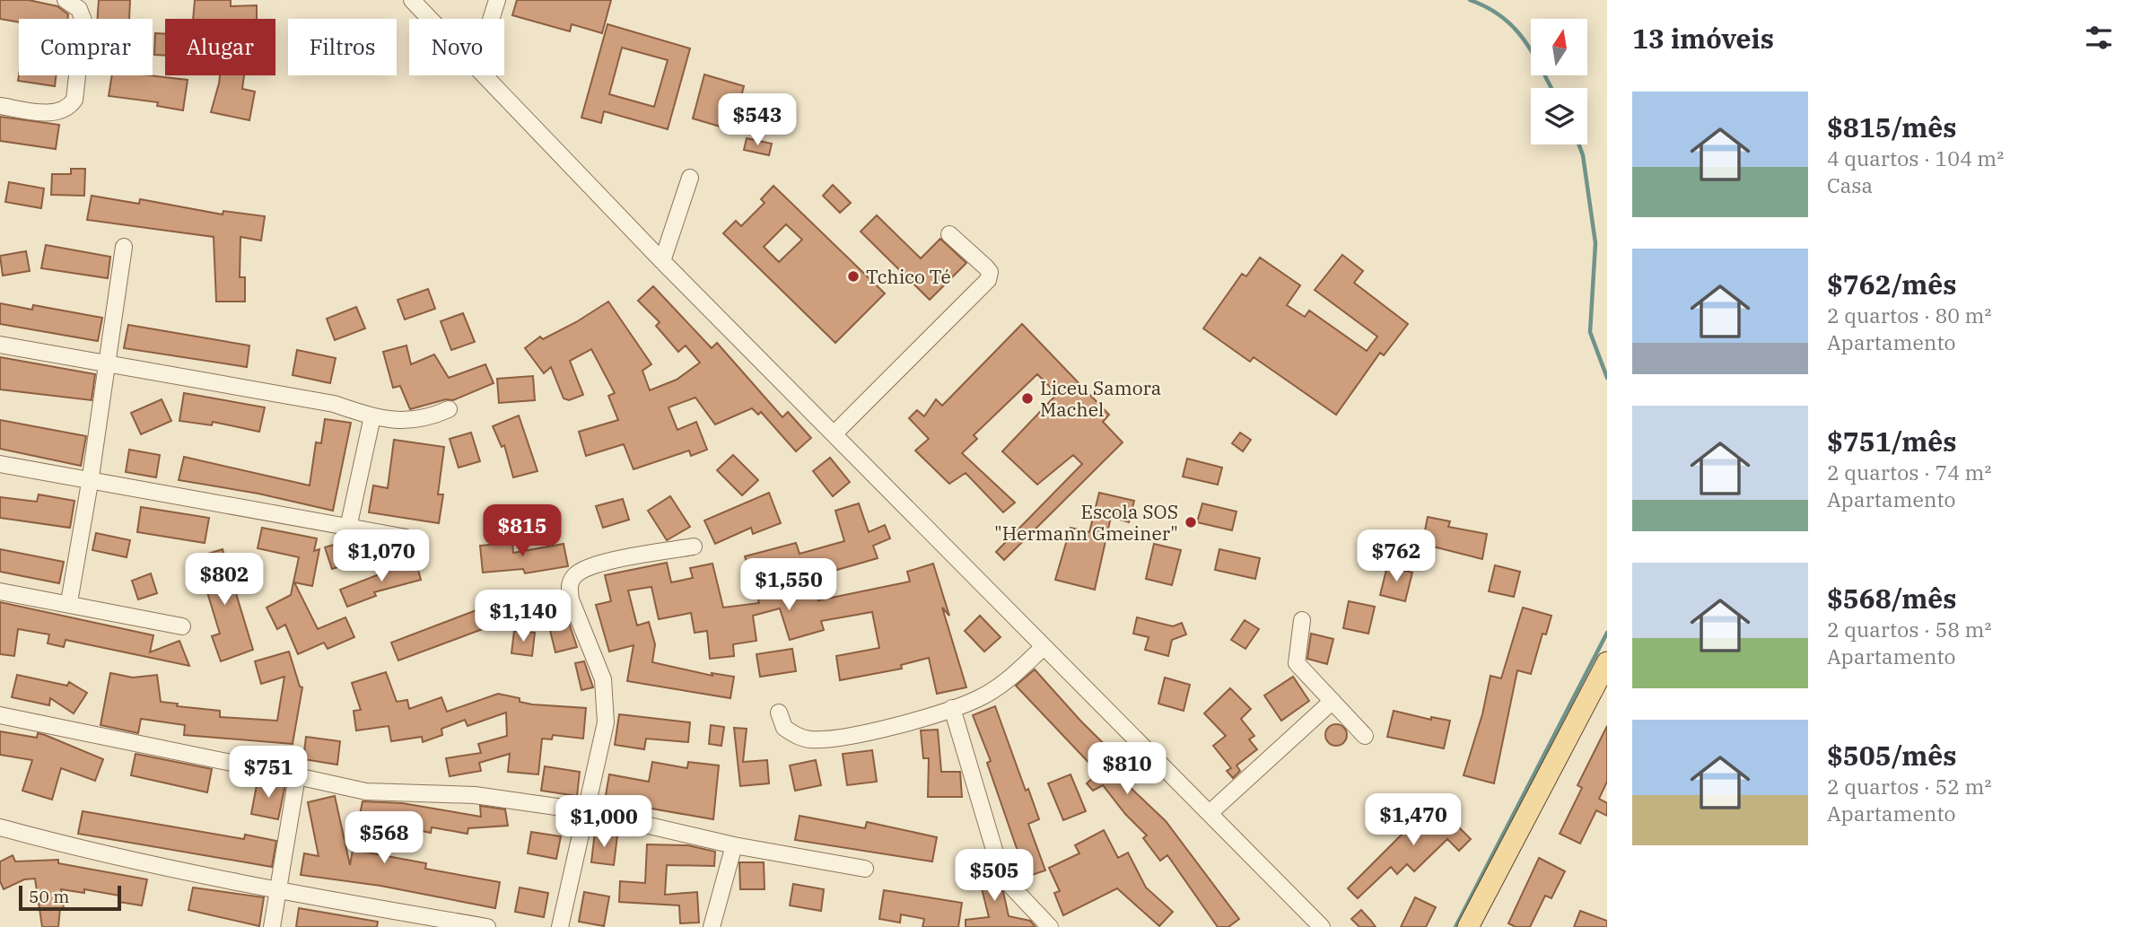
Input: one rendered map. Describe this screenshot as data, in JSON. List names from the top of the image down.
{
  "places": ["Tchico Té", "Liceu Samora Machel", "Escola SOS \"Hermann Gmeiner\""],
  "scale_bar": "50 m",
  "north": "top",
  "page": {
    "heading": "13 imóveis",
    "chip": [
      "Comprar",
      "Alugar",
      "Filtros",
      "Novo"
    ],
    "list": [
      {
        "name": "$815/mês",
        "note": "4 quartos · 104 m² · Casa"
      },
      {
        "name": "$762/mês",
        "note": "2 quartos · 80 m² · Apartamento"
      },
      {
        "name": "$751/mês",
        "note": "2 quartos · 74 m² · Apartamento"
      },
      {
        "name": "$568/mês",
        "note": "2 quartos · 58 m² · Apartamento"
      },
      {
        "name": "$505/mês",
        "note": "2 quartos · 52 m² · Apartamento"
      }
    ],
    "price": [
      "$543",
      "$815",
      "$1,070",
      "$762",
      "$802",
      "$1,550",
      "$1,140",
      "$810",
      "$751",
      "$1,470",
      "$1,000",
      "$568",
      "$505"
    ],
    "scale": "50 m"
  }
}
